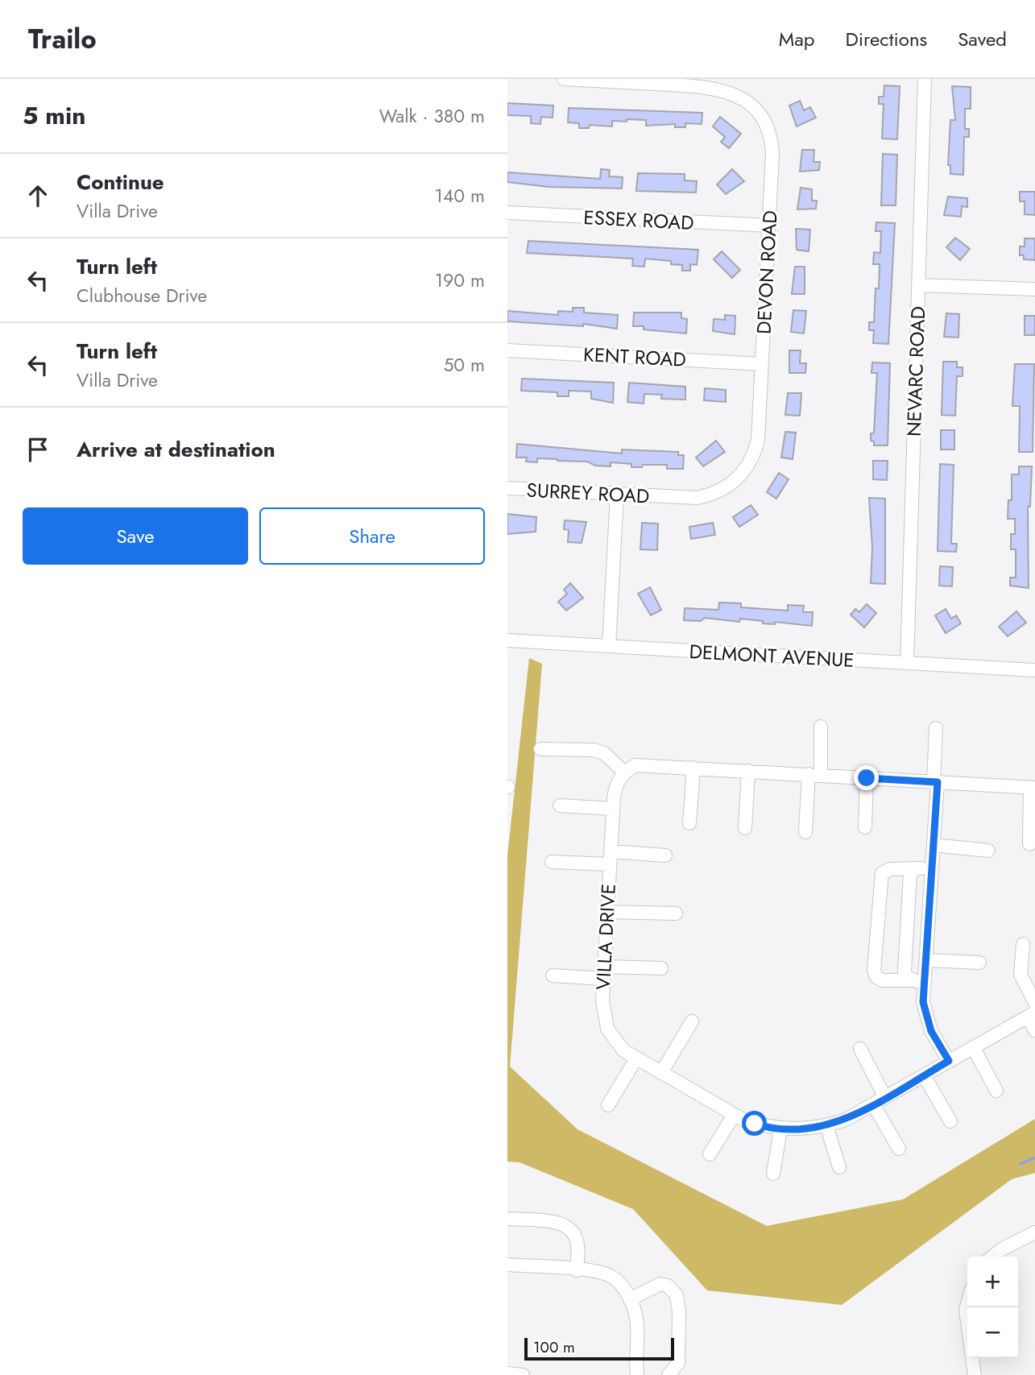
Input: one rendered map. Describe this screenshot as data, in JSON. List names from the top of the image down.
{
  "streets": {
    "street": [
      "ESSEX ROAD",
      "DEVON ROAD",
      "KENT ROAD",
      "NEVARC ROAD",
      "SURREY ROAD",
      "DELMONT AVENUE",
      "VILLA DRIVE"
    ]
  },
  "crossings": [
    ["ESSEX ROAD", "DEVON ROAD"],
    ["DEVON ROAD", "KENT ROAD"],
    ["DEVON ROAD", "SURREY ROAD"],
    ["NEVARC ROAD", "DELMONT AVENUE"]
  ],
  "scale_bar": "100 m",
  "page": {
    "header": "Trailo",
    "nav": ["Map", "Directions", "Saved"],
    "heading": ["5 min", "Walk · 380 m"],
    "list": [
      ["Continue", "Villa Drive", "140 m"],
      ["Turn left", "Clubhouse Drive", "190 m"],
      ["Turn left", "Villa Drive", "50 m"],
      "Arrive at destination"
    ],
    "buttons": ["Save", "Share"],
    "map_buttons": ["+", "−"],
    "scale": "100 m"
  }
}
